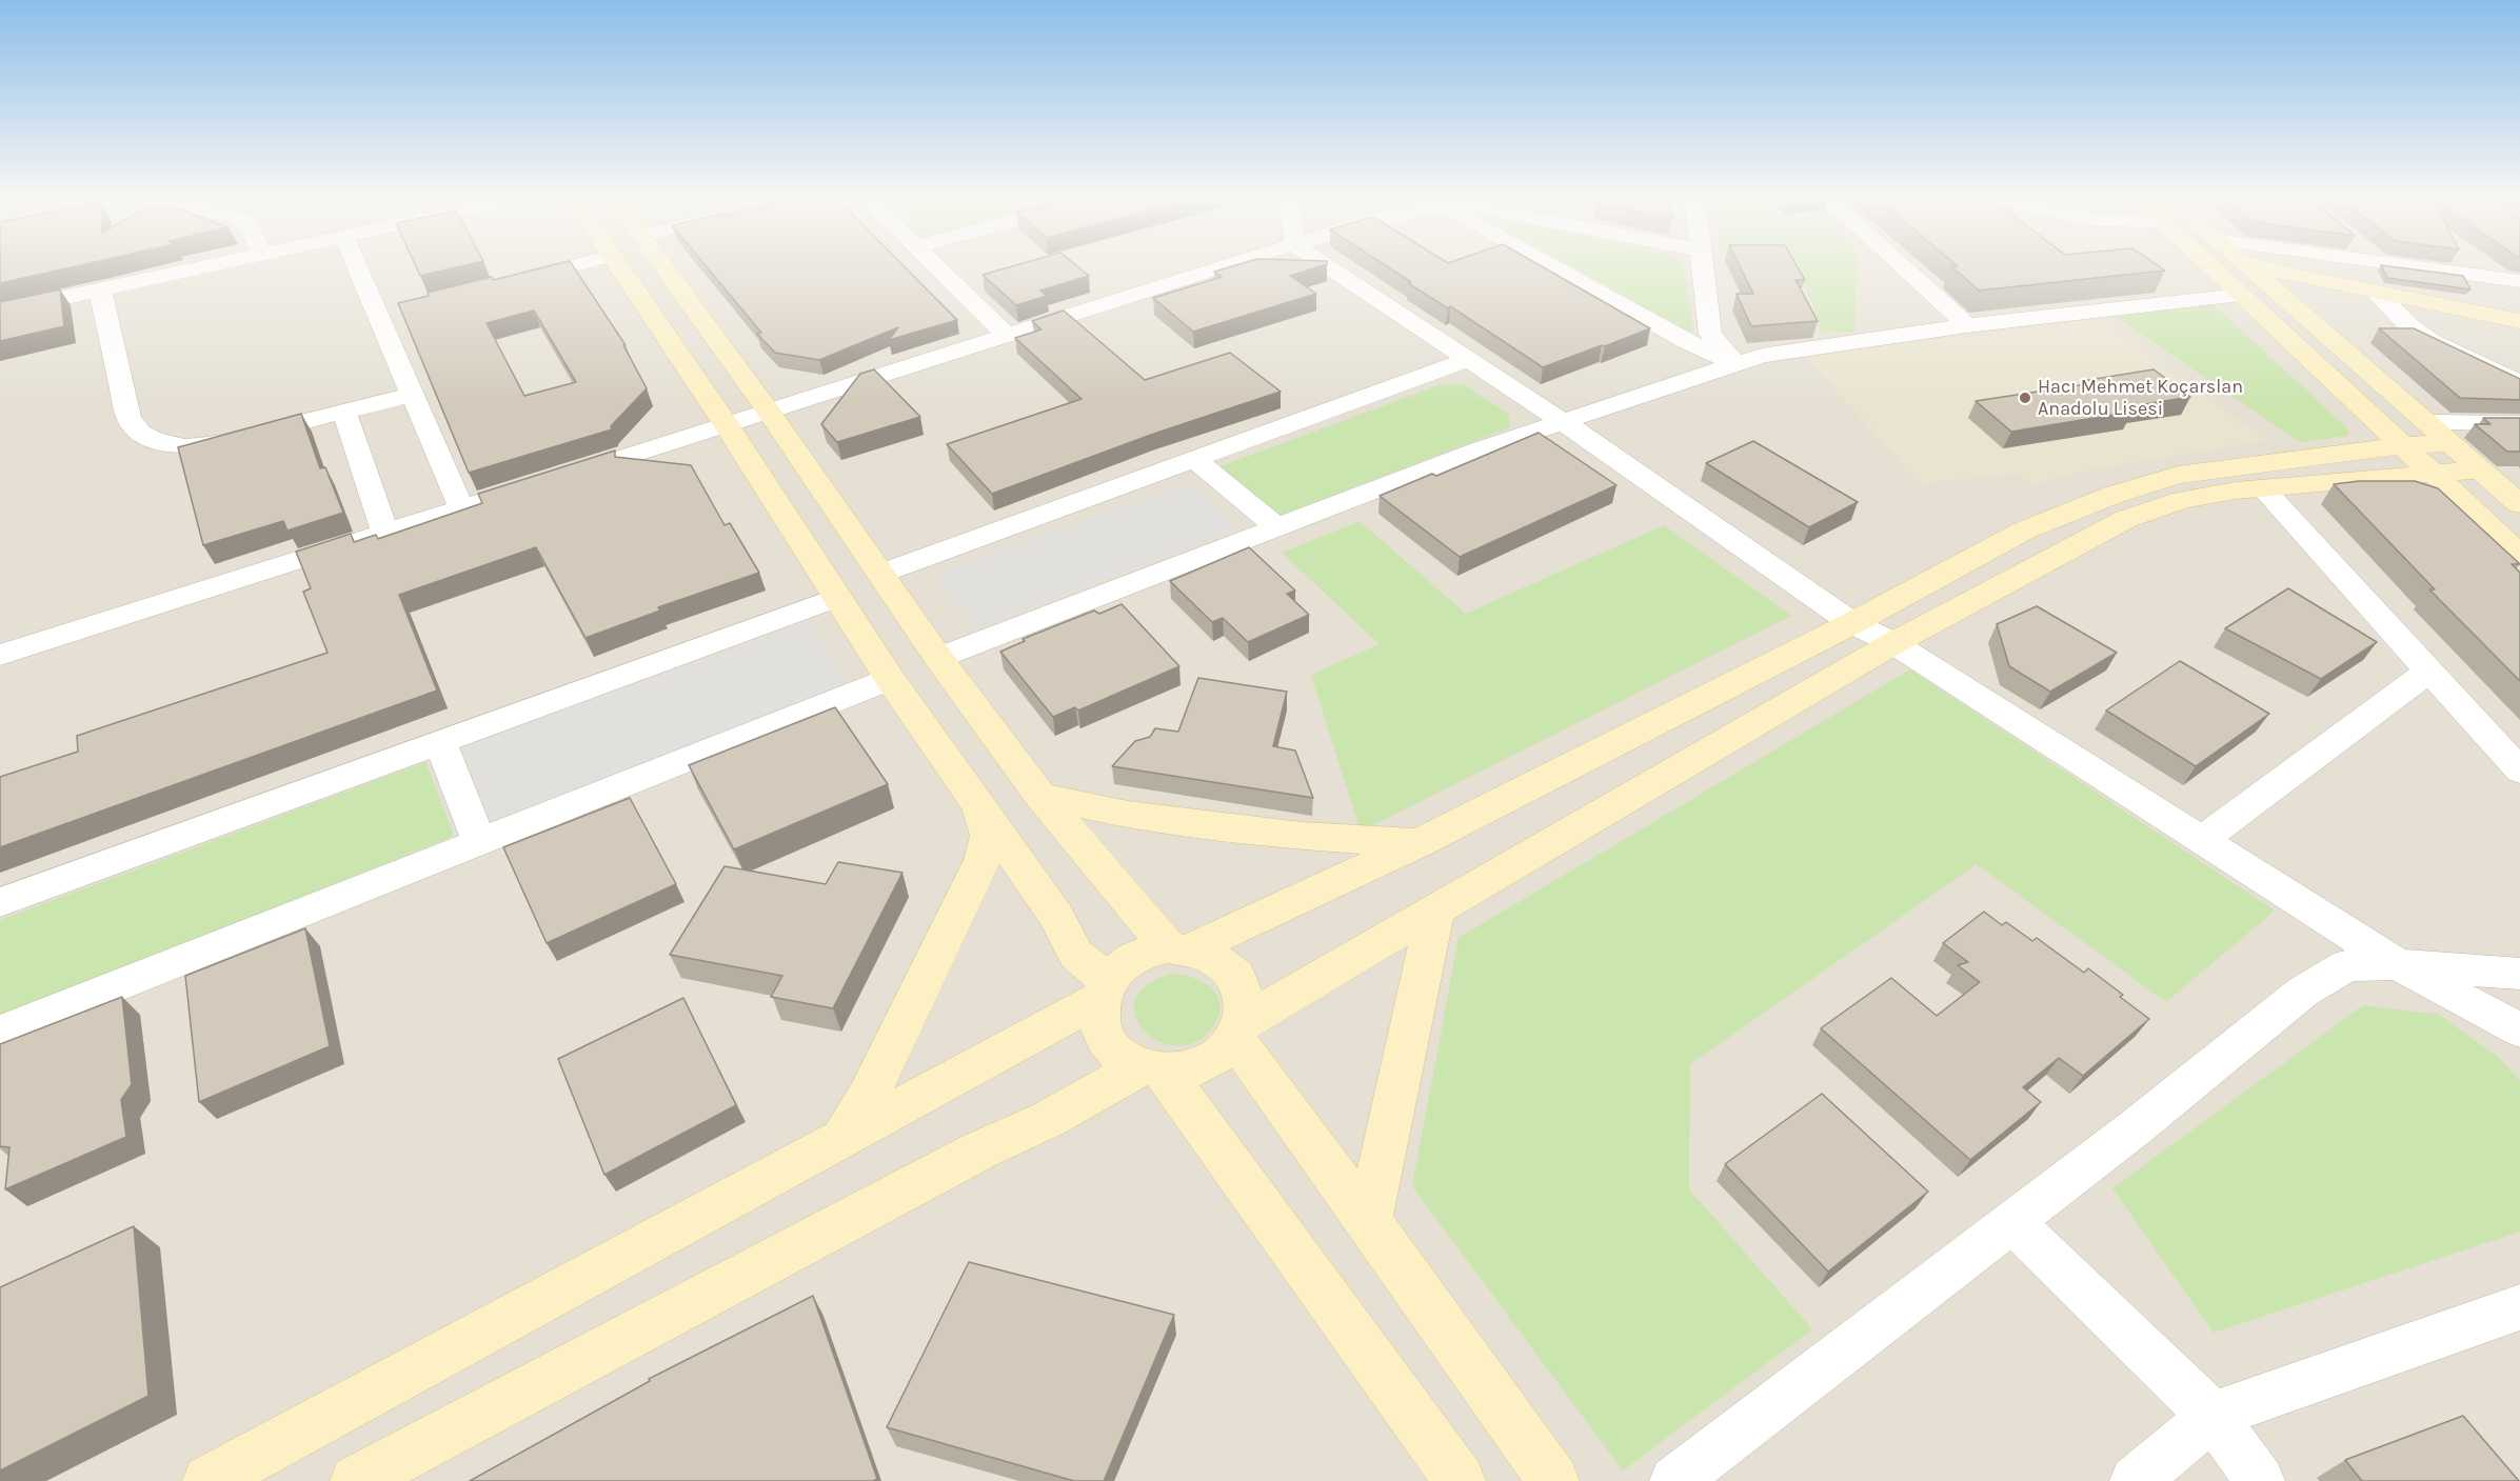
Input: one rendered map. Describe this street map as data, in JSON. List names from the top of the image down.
{
  "places": ["Hacı Mehmet Koçarslan Anadolu Lisesi"]
}
